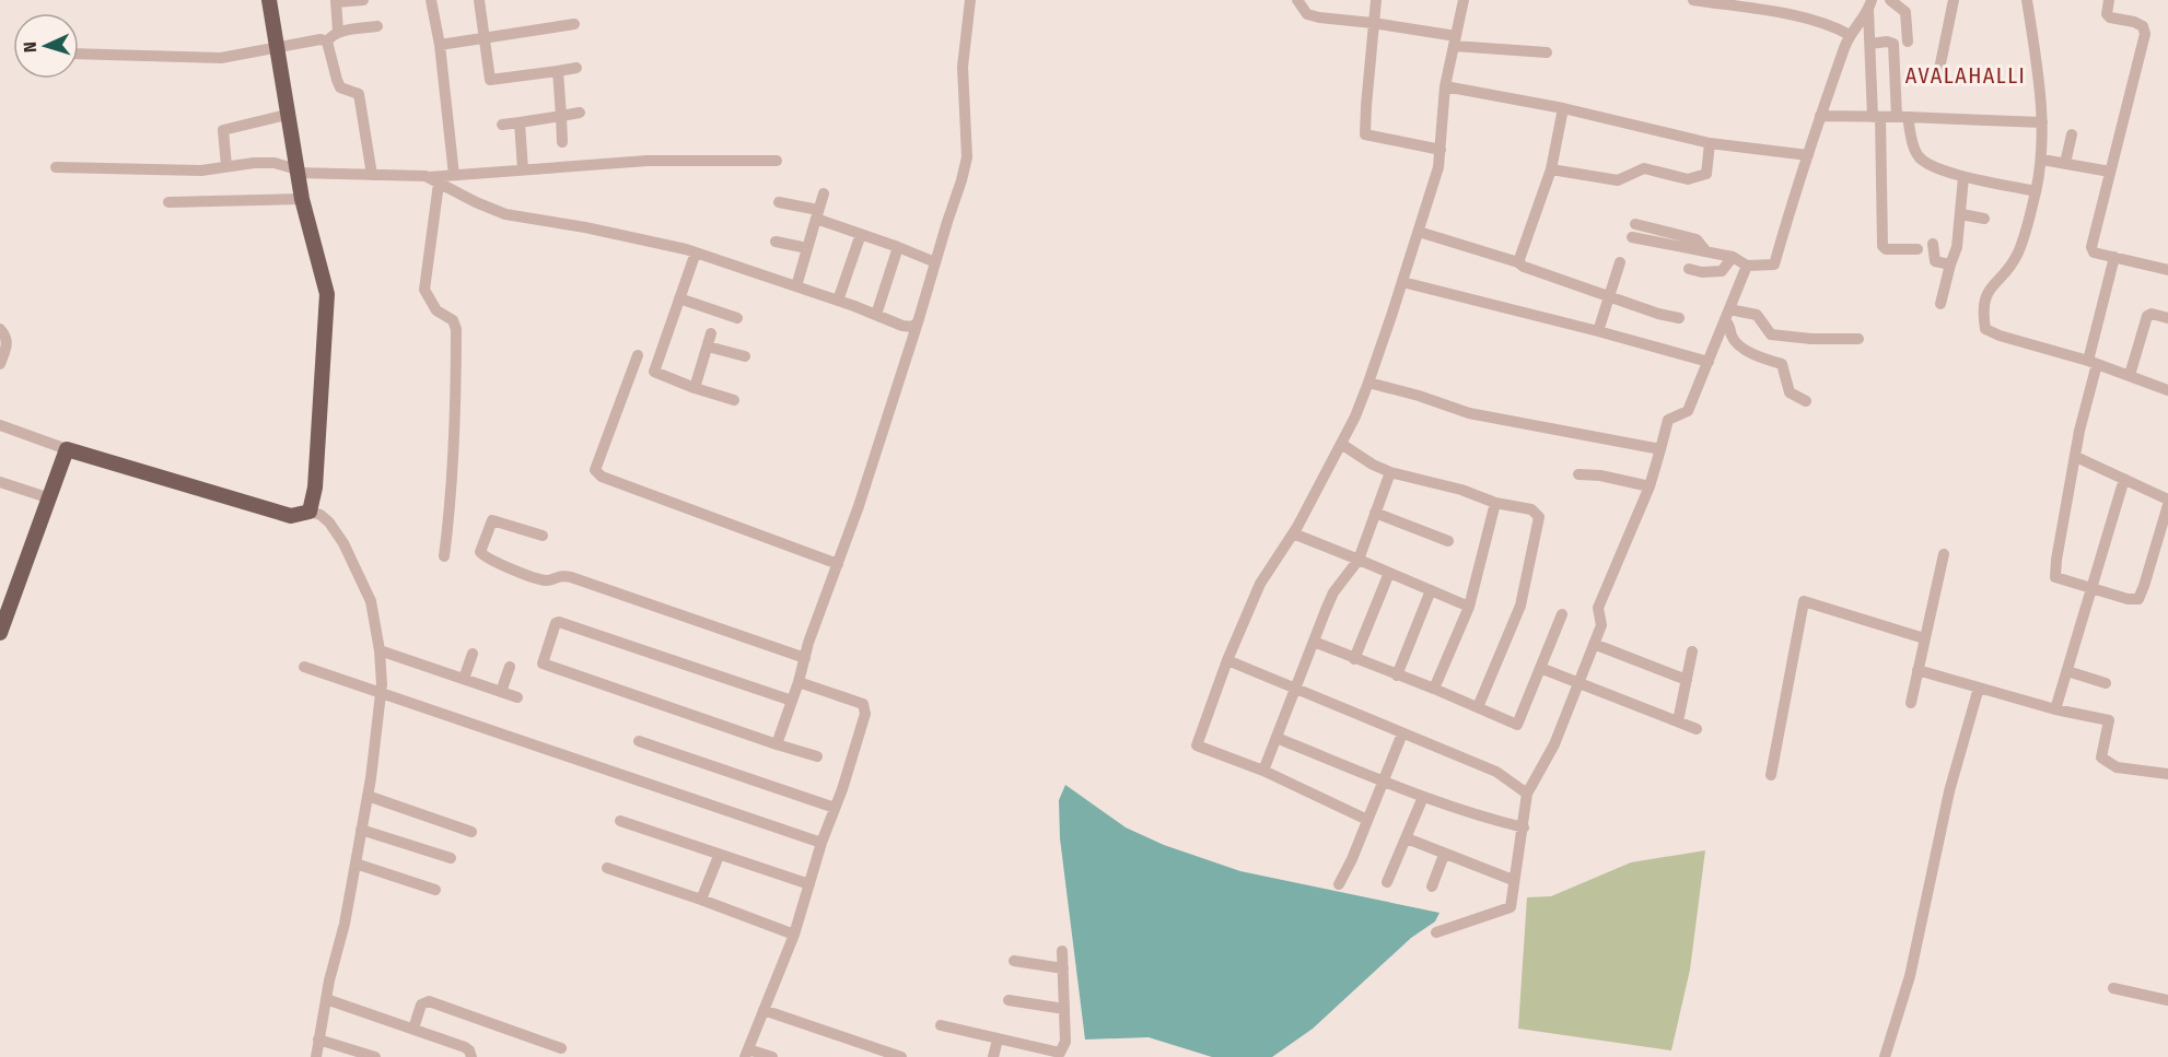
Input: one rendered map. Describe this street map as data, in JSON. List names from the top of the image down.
{
  "districts": ["AVALAHALLI"],
  "north": "left"
}
